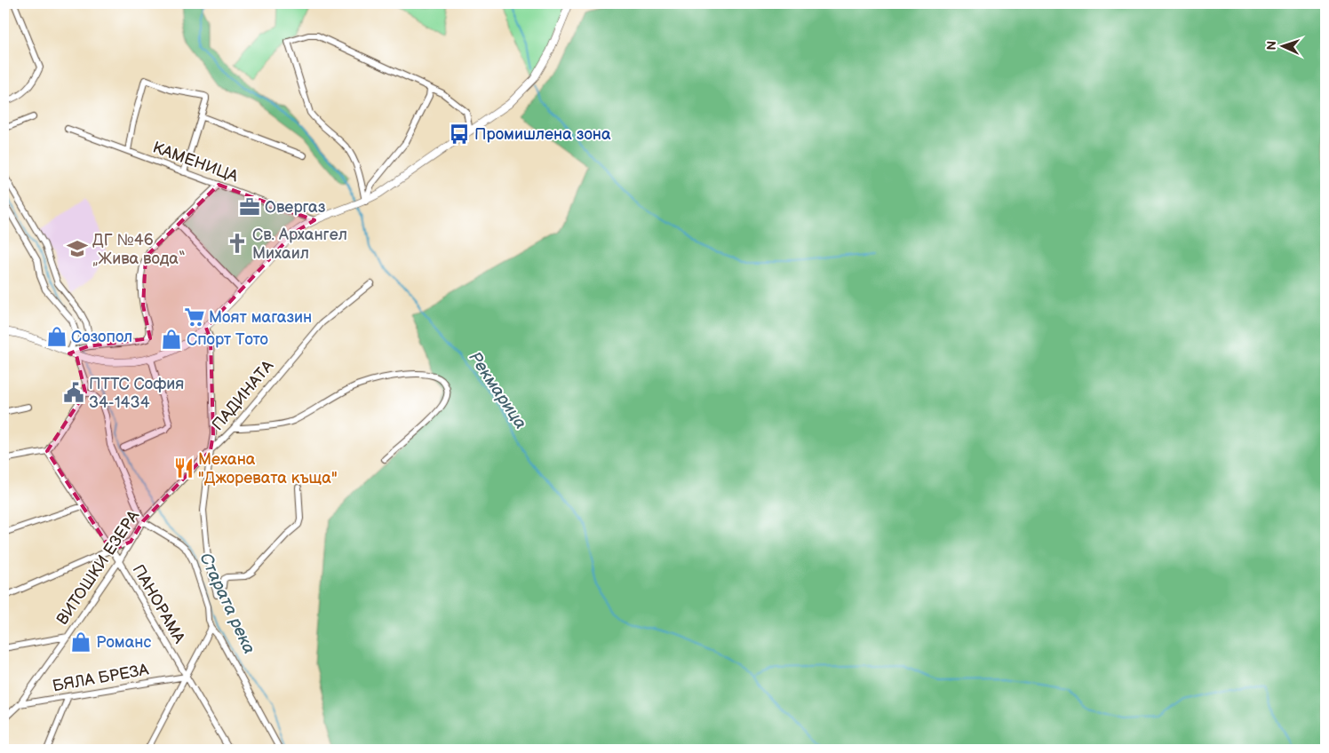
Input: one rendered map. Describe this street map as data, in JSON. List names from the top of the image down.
{
  "streets": {
    "street": [
      "КАМЕНИЦА",
      "ПАДИНАТА",
      "ВИТОШКИ ЕЗЕРА",
      "ПАНОРАМА",
      "БЯЛА БРЕЗА"
    ]
  },
  "crossings": [
    ["ПАДИНАТА", "ВИТОШКИ ЕЗЕРА"],
    ["ВИТОШКИ ЕЗЕРА", "ПАНОРАМА"],
    ["ВИТОШКИ ЕЗЕРА", "БЯЛА БРЕЗА"],
    ["ПАНОРАМА", "БЯЛА БРЕЗА"]
  ],
  "water": ["Рекмарица", "Старата река"],
  "places": {
    "bus stop": ["Промишлена зона"],
    "office": ["Овергаз"],
    "church": ["Св. Архангел Михаил"],
    "school or university": ["ДГ №46 „Жива вода“"],
    "supermarket": ["Моят магазин"],
    "shop": ["Созопол", "Спорт Тото", "Романс"],
    "public building": ["ПТТС София 34-1434"],
    "restaurant": ["Механа \"Джоревата къща\""]
  },
  "north": "left"
}
